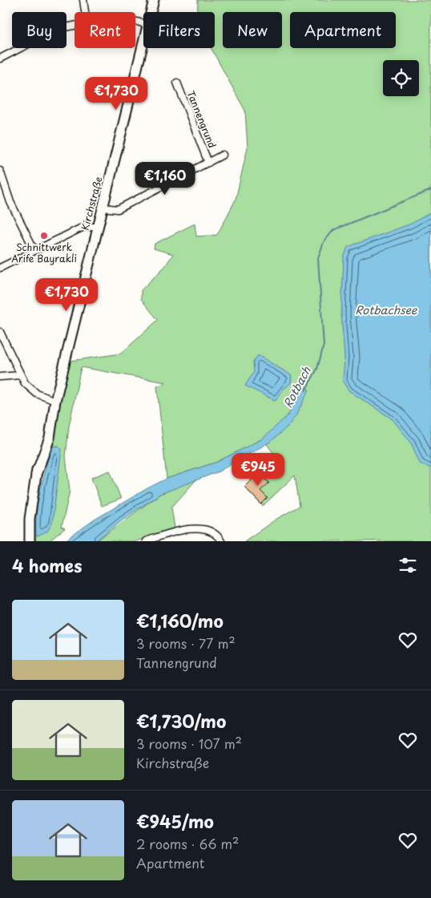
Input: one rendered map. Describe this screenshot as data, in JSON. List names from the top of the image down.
{
  "streets": {
    "street": ["Tannengrund", "Kirchstraße"]
  },
  "crossings": [
    ["Tannengrund", "Kirchstraße"]
  ],
  "water": ["Rotbachsee", "Rotbach"],
  "places": ["Schnittwerk Arife Bayrakli"],
  "page": {
    "chip": [
      "Buy",
      "Rent",
      "Filters",
      "New",
      "Apartment"
    ],
    "price": [
      "€1,730",
      "€1,160",
      "€1,730",
      "€945"
    ],
    "heading": "4 homes",
    "list": [
      {
        "name": "€1,160/mo",
        "note": "3 rooms · 77 m² · Tannengrund"
      },
      {
        "name": "€1,730/mo",
        "note": "3 rooms · 107 m² · Kirchstraße"
      },
      {
        "name": "€945/mo",
        "note": "2 rooms · 66 m² · Apartment"
      }
    ]
  }
}
